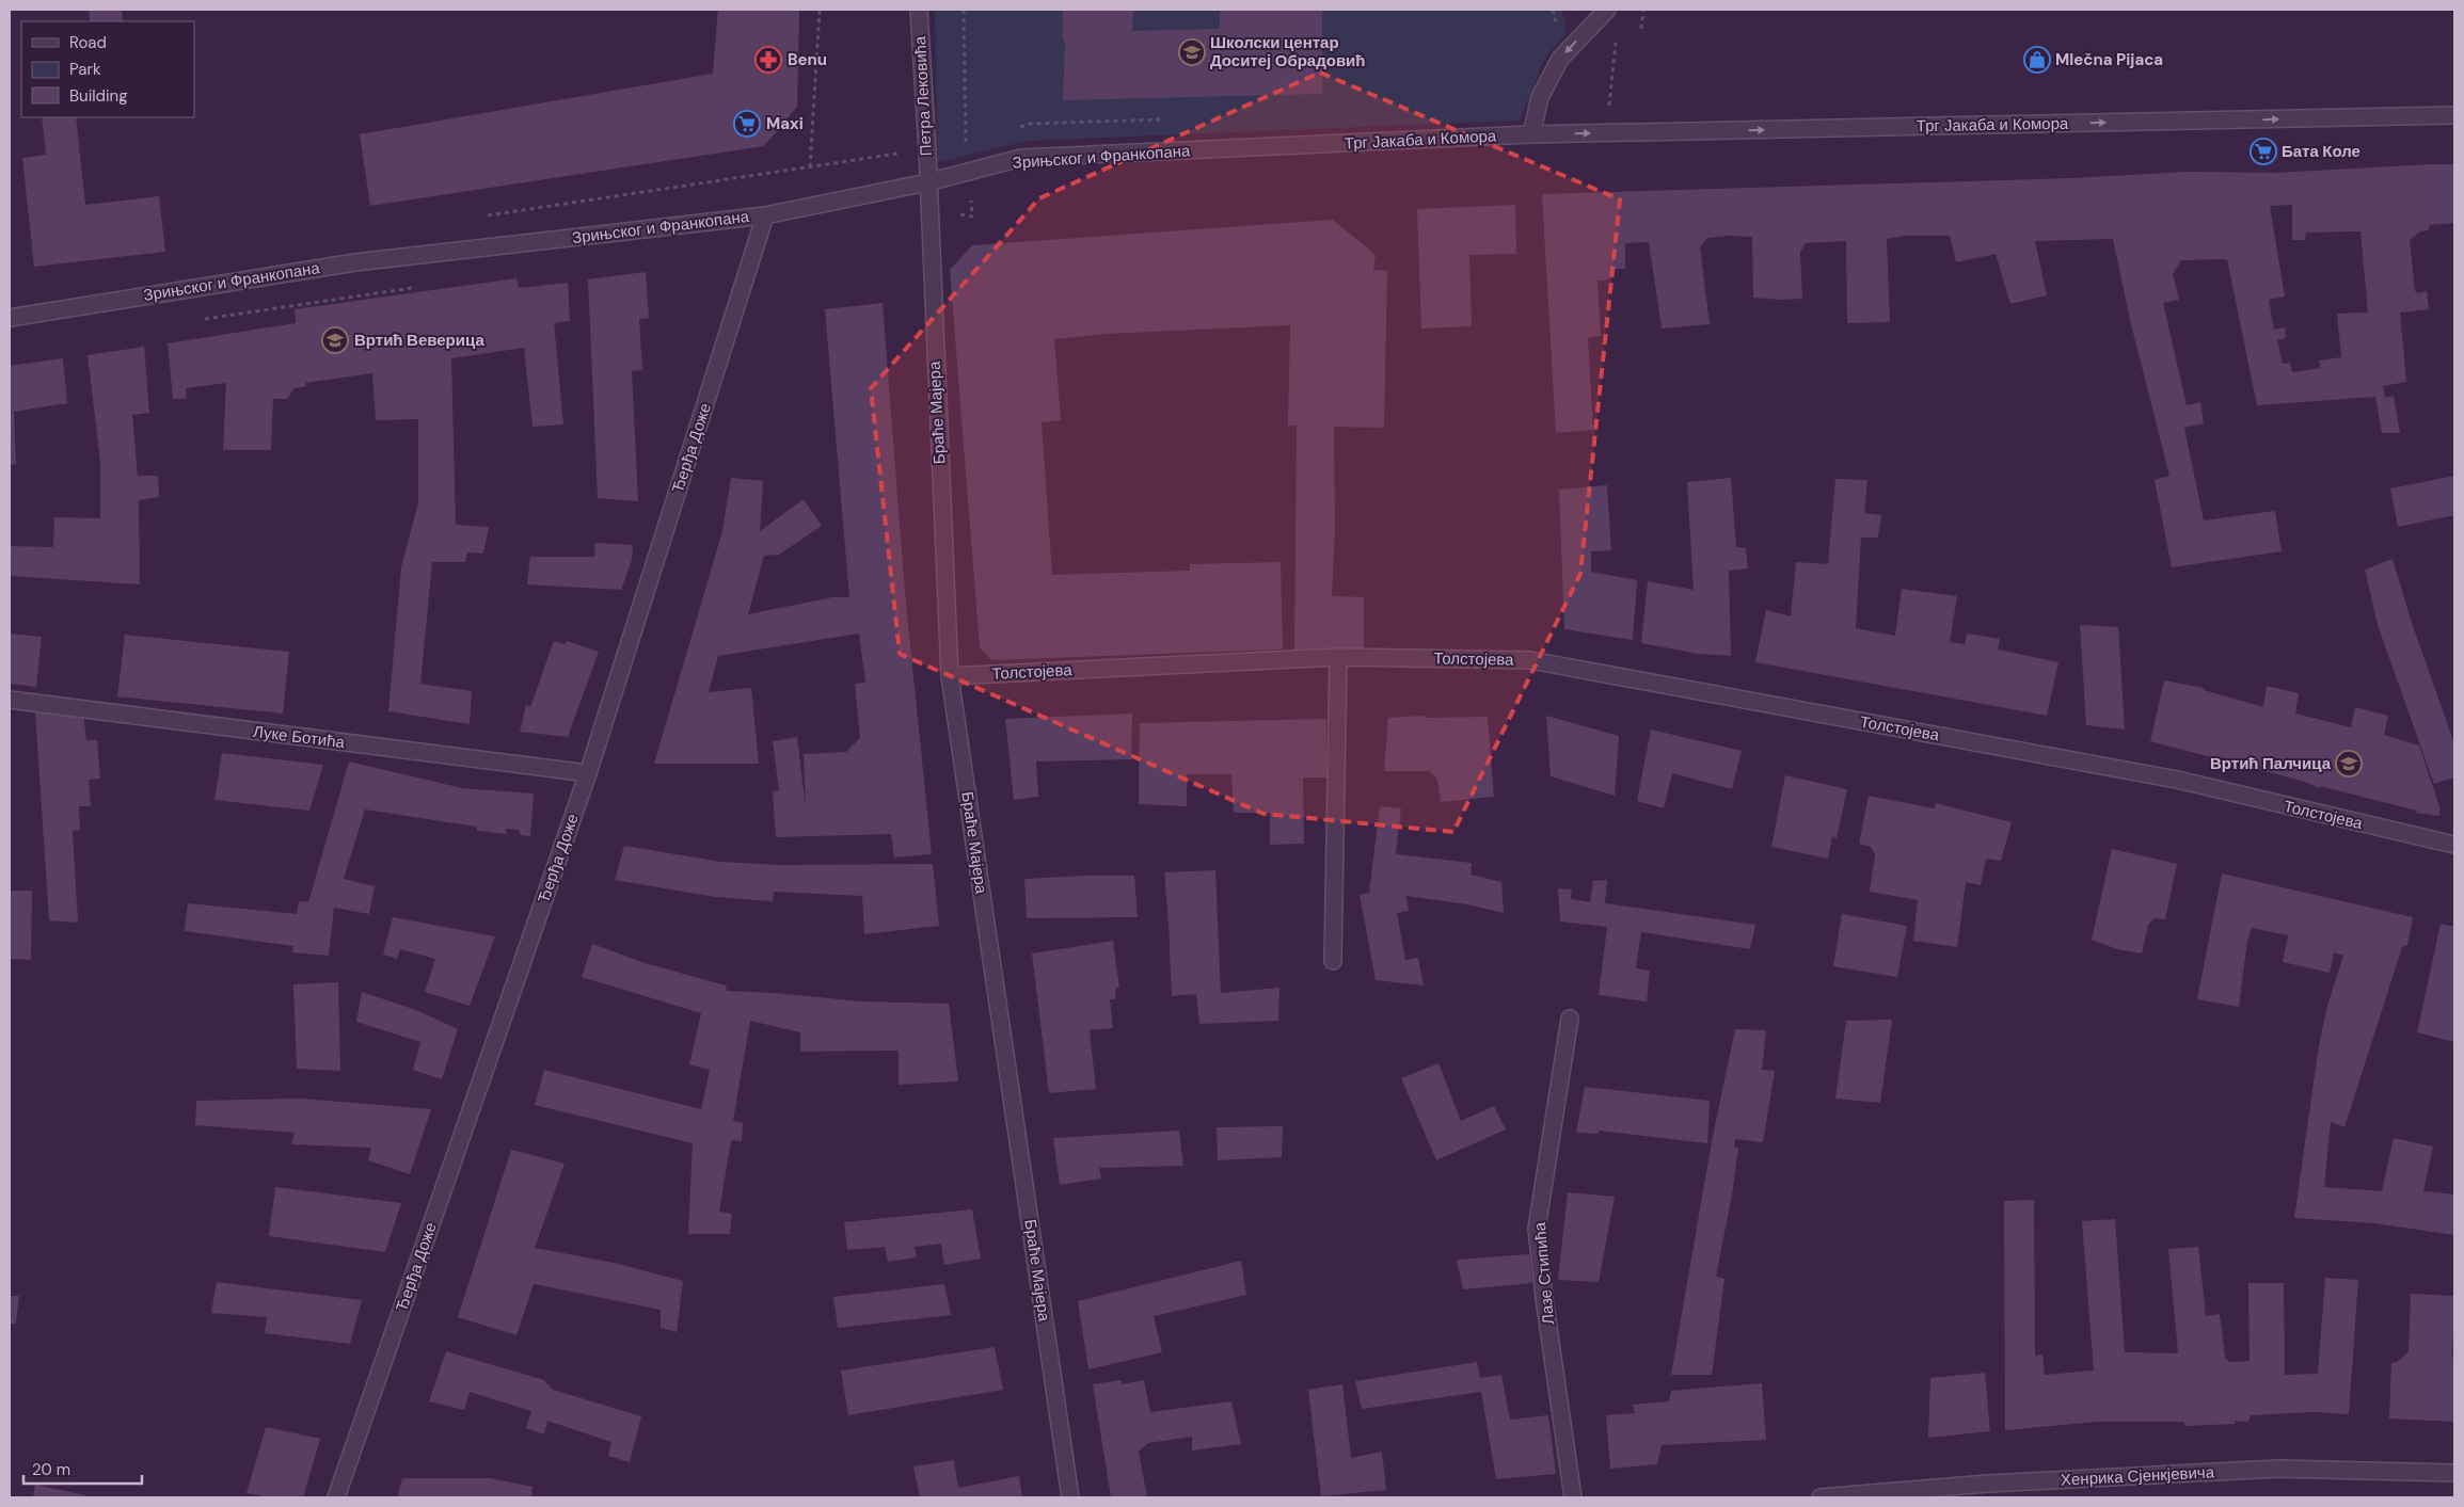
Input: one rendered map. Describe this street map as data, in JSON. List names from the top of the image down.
{
  "streets": {
    "street": [
      "Петра Лековића",
      "Трг Јакаба и Комора",
      "Зрињског и Франкопана",
      "Браће Мајера",
      "Ђерђа Доже",
      "Толстојева",
      "Луке Ботића",
      "Лазе Стипића",
      "Хенрика Сјенкјевича"
    ]
  },
  "crossings": [
    ["Петра Лековића", "Зрињског и Франкопана"],
    ["Петра Лековића", "Браће Мајера"],
    ["Трг Јакаба и Комора", "Зрињског и Франкопана"],
    ["Зрињског и Франкопана", "Браће Мајера"],
    ["Зрињског и Франкопана", "Ђерђа Доже"],
    ["Браће Мајера", "Толстојева"],
    ["Ђерђа Доже", "Луке Ботића"]
  ],
  "one_way": ["Трг Јакаба и Комора"],
  "places": {
    "school or university": ["Школски центар Доситеј Обрадовић", "Вртић Веверица", "Вртић Палчица"],
    "pharmacy": ["Benu"],
    "shop": ["Mlečna Pijaca"],
    "supermarket": ["Maxi", "Бата Коле"]
  },
  "legend": ["Road", "Park", "Building"],
  "scale_bar": "20 m"
}
